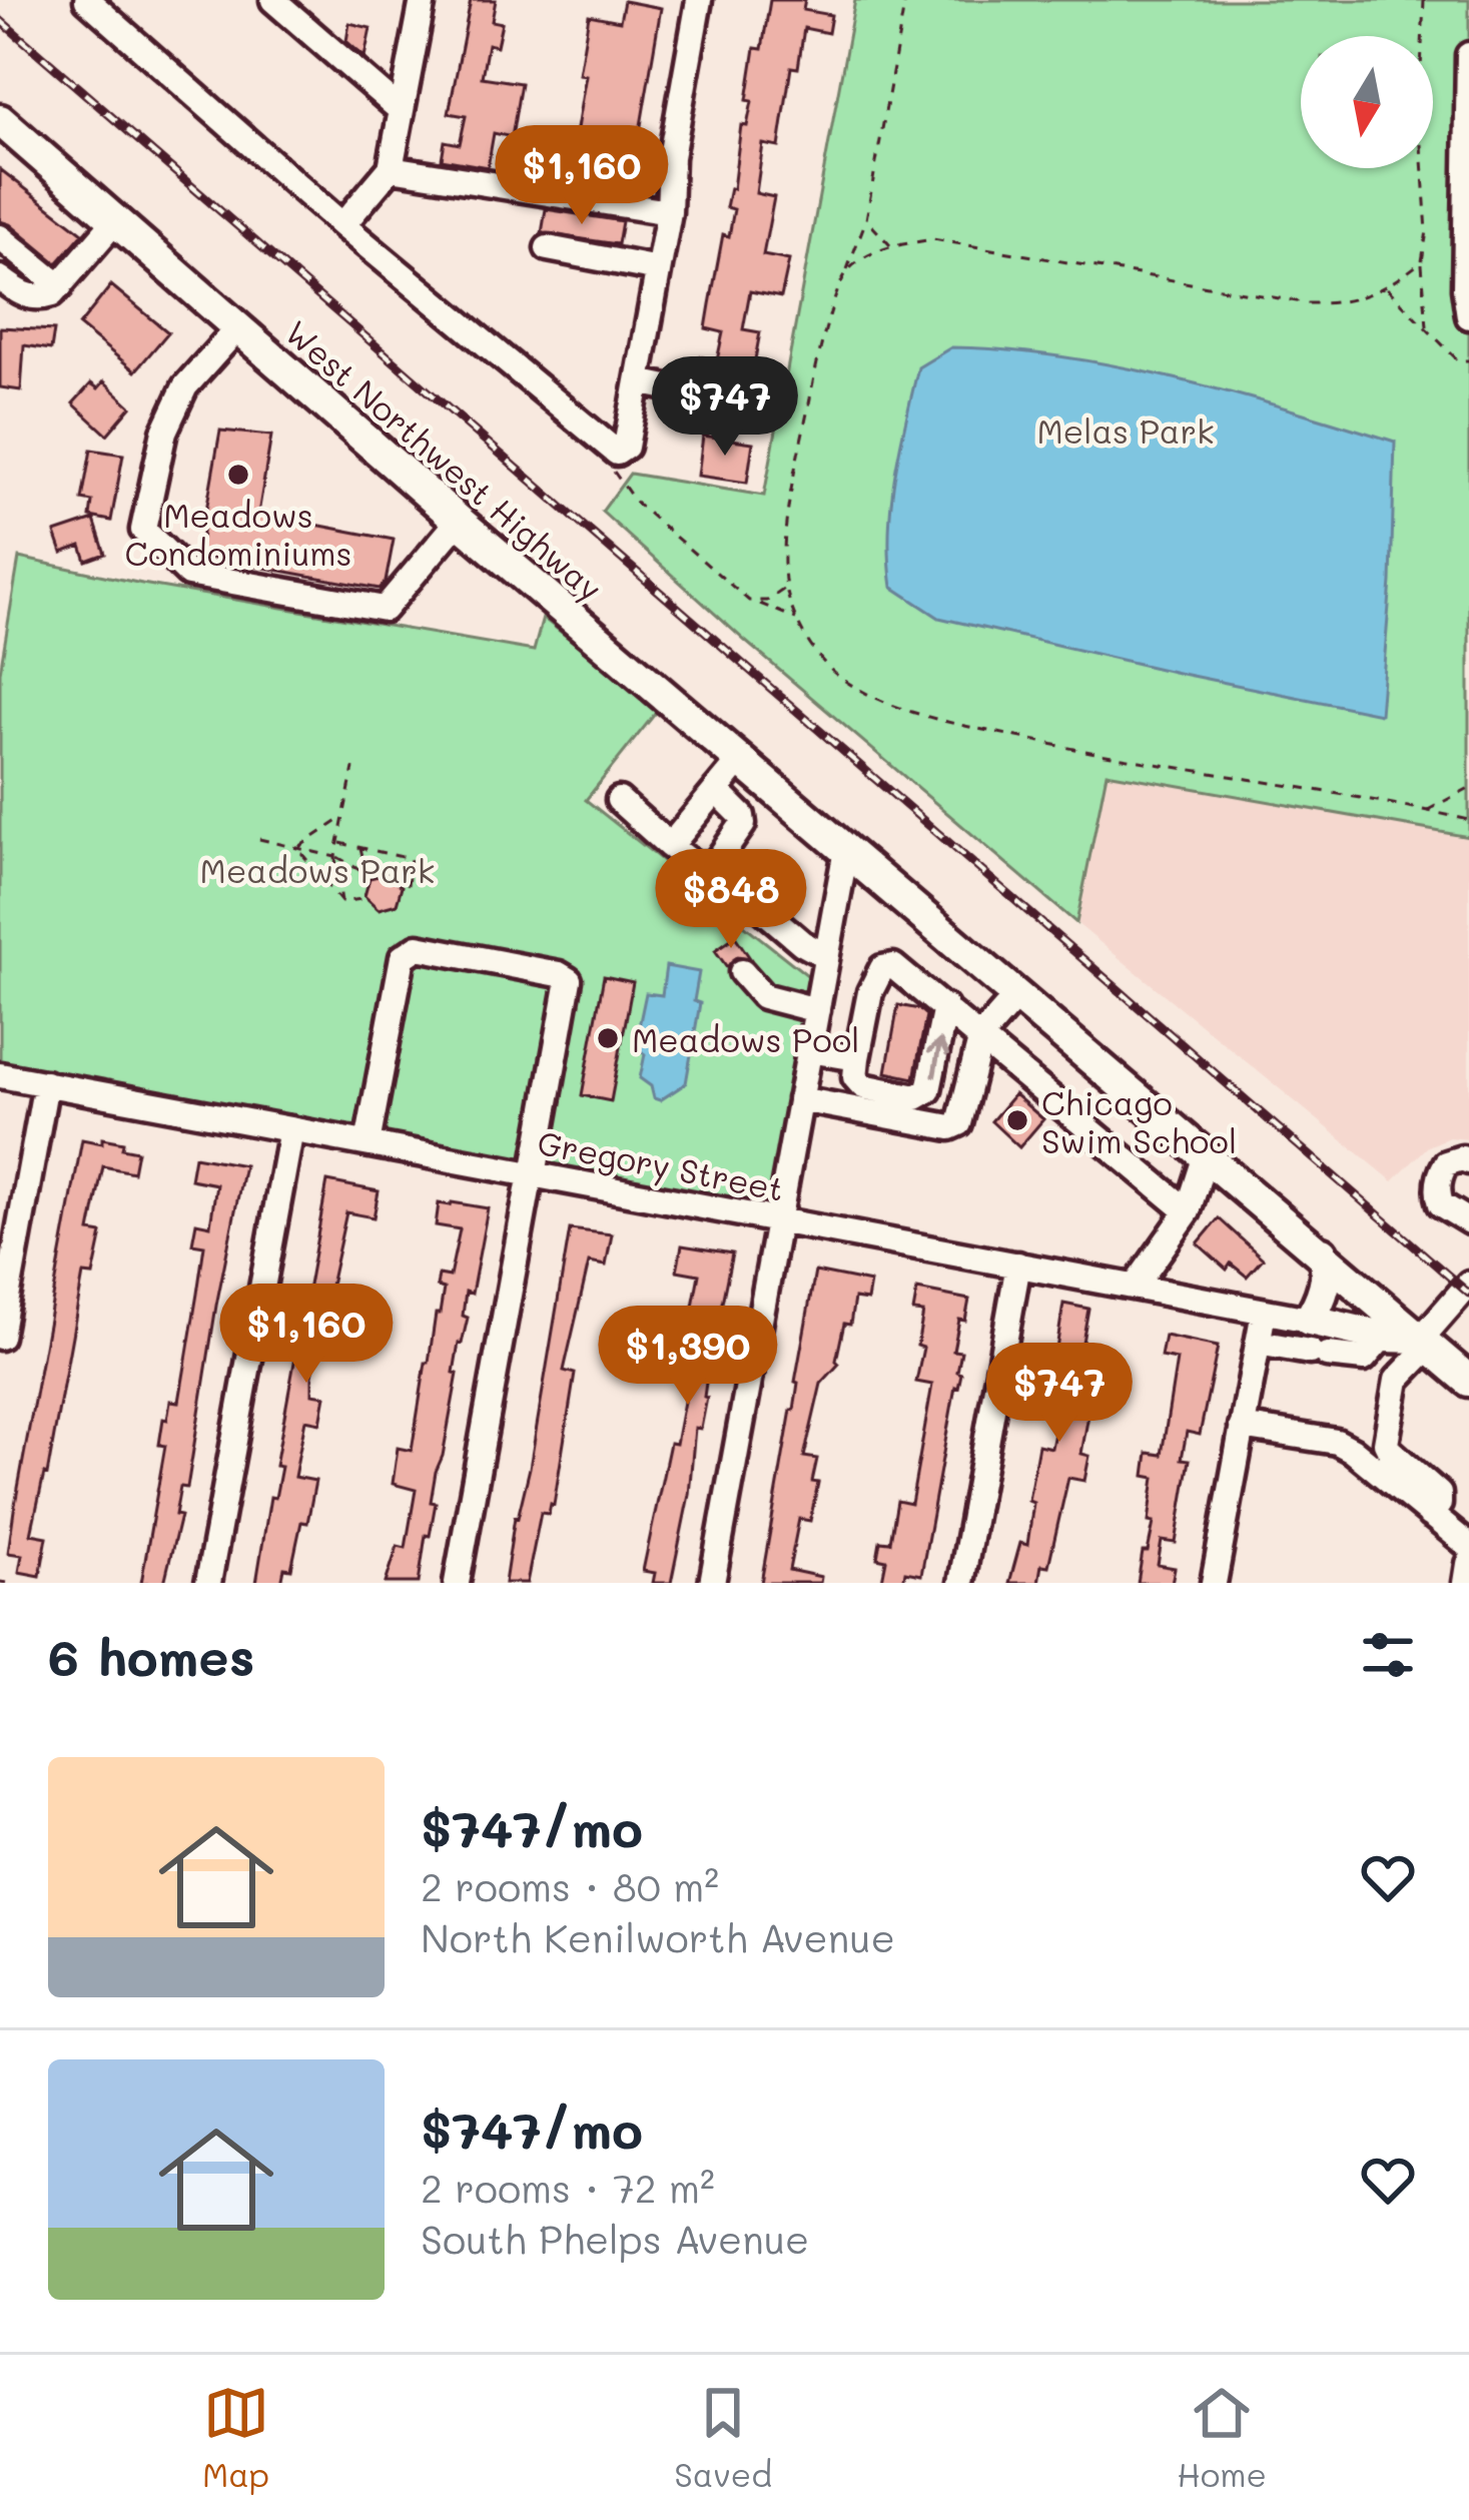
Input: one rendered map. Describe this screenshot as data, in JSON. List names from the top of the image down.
{
  "streets": {
    "main road": ["West Northwest Highway"],
    "street": ["Gregory Street"]
  },
  "parks": ["Melas Park", "Meadows Park"],
  "places": ["Meadows Condominiums", "Meadows Pool", "Chicago Swim School"],
  "north": "bottom",
  "page": {
    "price": [
      "$1,160",
      "$747",
      "$848",
      "$1,160",
      "$1,390",
      "$747"
    ],
    "heading": "6 homes",
    "list": [
      {
        "name": "$747/mo",
        "note": "2 rooms · 80 m² · North Kenilworth Avenue"
      },
      {
        "name": "$747/mo",
        "note": "2 rooms · 72 m² · South Phelps Avenue"
      }
    ],
    "tabs": ["Map", "Saved", "Home"]
  }
}
